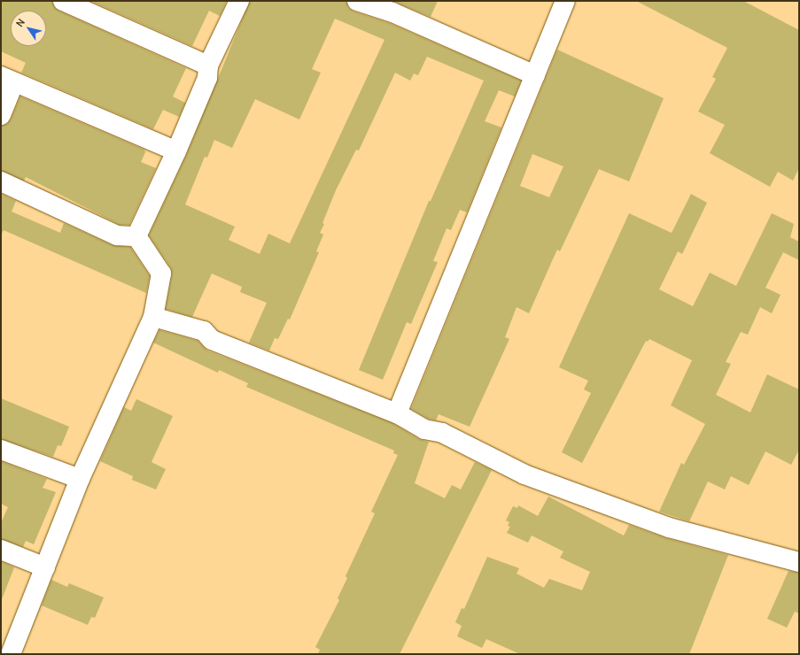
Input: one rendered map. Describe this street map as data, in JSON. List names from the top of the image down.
{
  "north": "top left"
}
